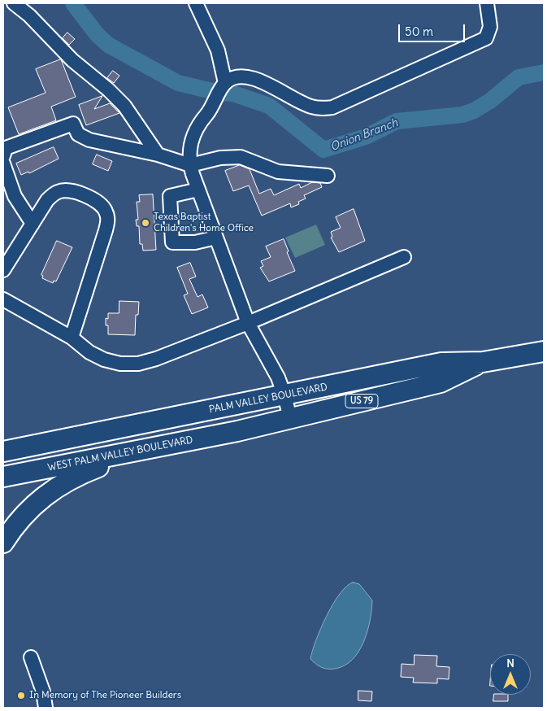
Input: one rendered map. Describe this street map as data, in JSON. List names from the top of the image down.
{
  "streets": {
    "highway": ["PALM VALLEY BOULEVARD", "US 79", "WEST PALM VALLEY BOULEVARD"]
  },
  "crossings": [
    ["PALM VALLEY BOULEVARD", "US 79"],
    ["PALM VALLEY BOULEVARD", "WEST PALM VALLEY BOULEVARD"]
  ],
  "water": ["Onion Branch"],
  "places": ["Texas Baptist Children's Home Office", "In Memory of The Pioneer Builders"],
  "scale_bar": "50 m",
  "north": "top"
}
